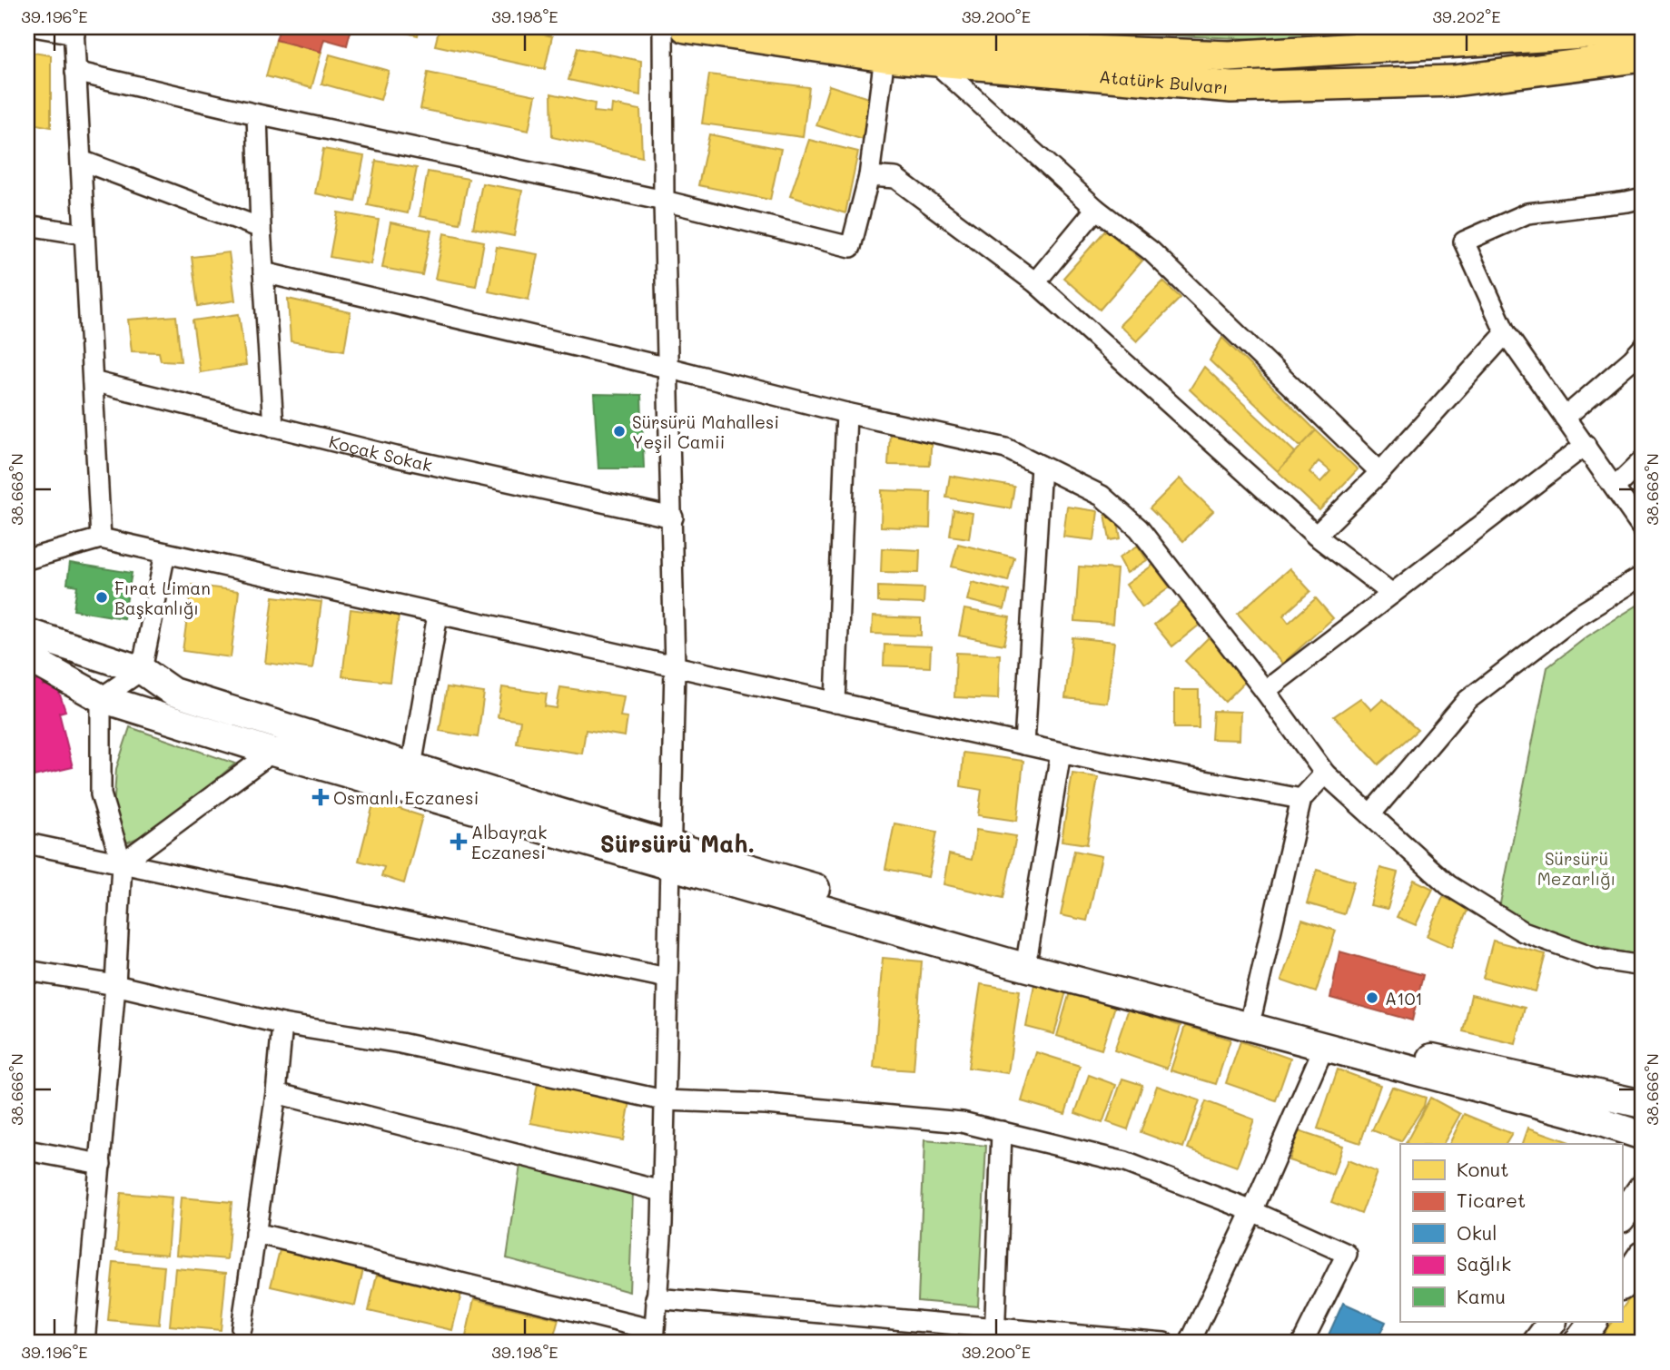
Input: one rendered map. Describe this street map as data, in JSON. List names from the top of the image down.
{
  "streets": {
    "main road": ["Atatürk Bulvarı"],
    "street": ["Koçak Sokak"]
  },
  "districts": ["Sürsürü Mah."],
  "parks": ["Sürsürü Mezarlığı"],
  "places": {
    "other": ["Sürsürü Mahallesi Yeşil Camii", "Fırat Liman Başkanlığı", "A101"],
    "health": ["Osmanlı Eczanesi", "Albayrak Eczanesi"]
  },
  "legend": [
    "Konut",
    "Ticaret",
    "Okul",
    "Sağlık",
    "Kamu"
  ],
  "coordinates": [
    "39.196°E",
    "39.198°E",
    "39.200°E",
    "39.202°E",
    "38.668°N",
    "38.666°N"
  ]
}
